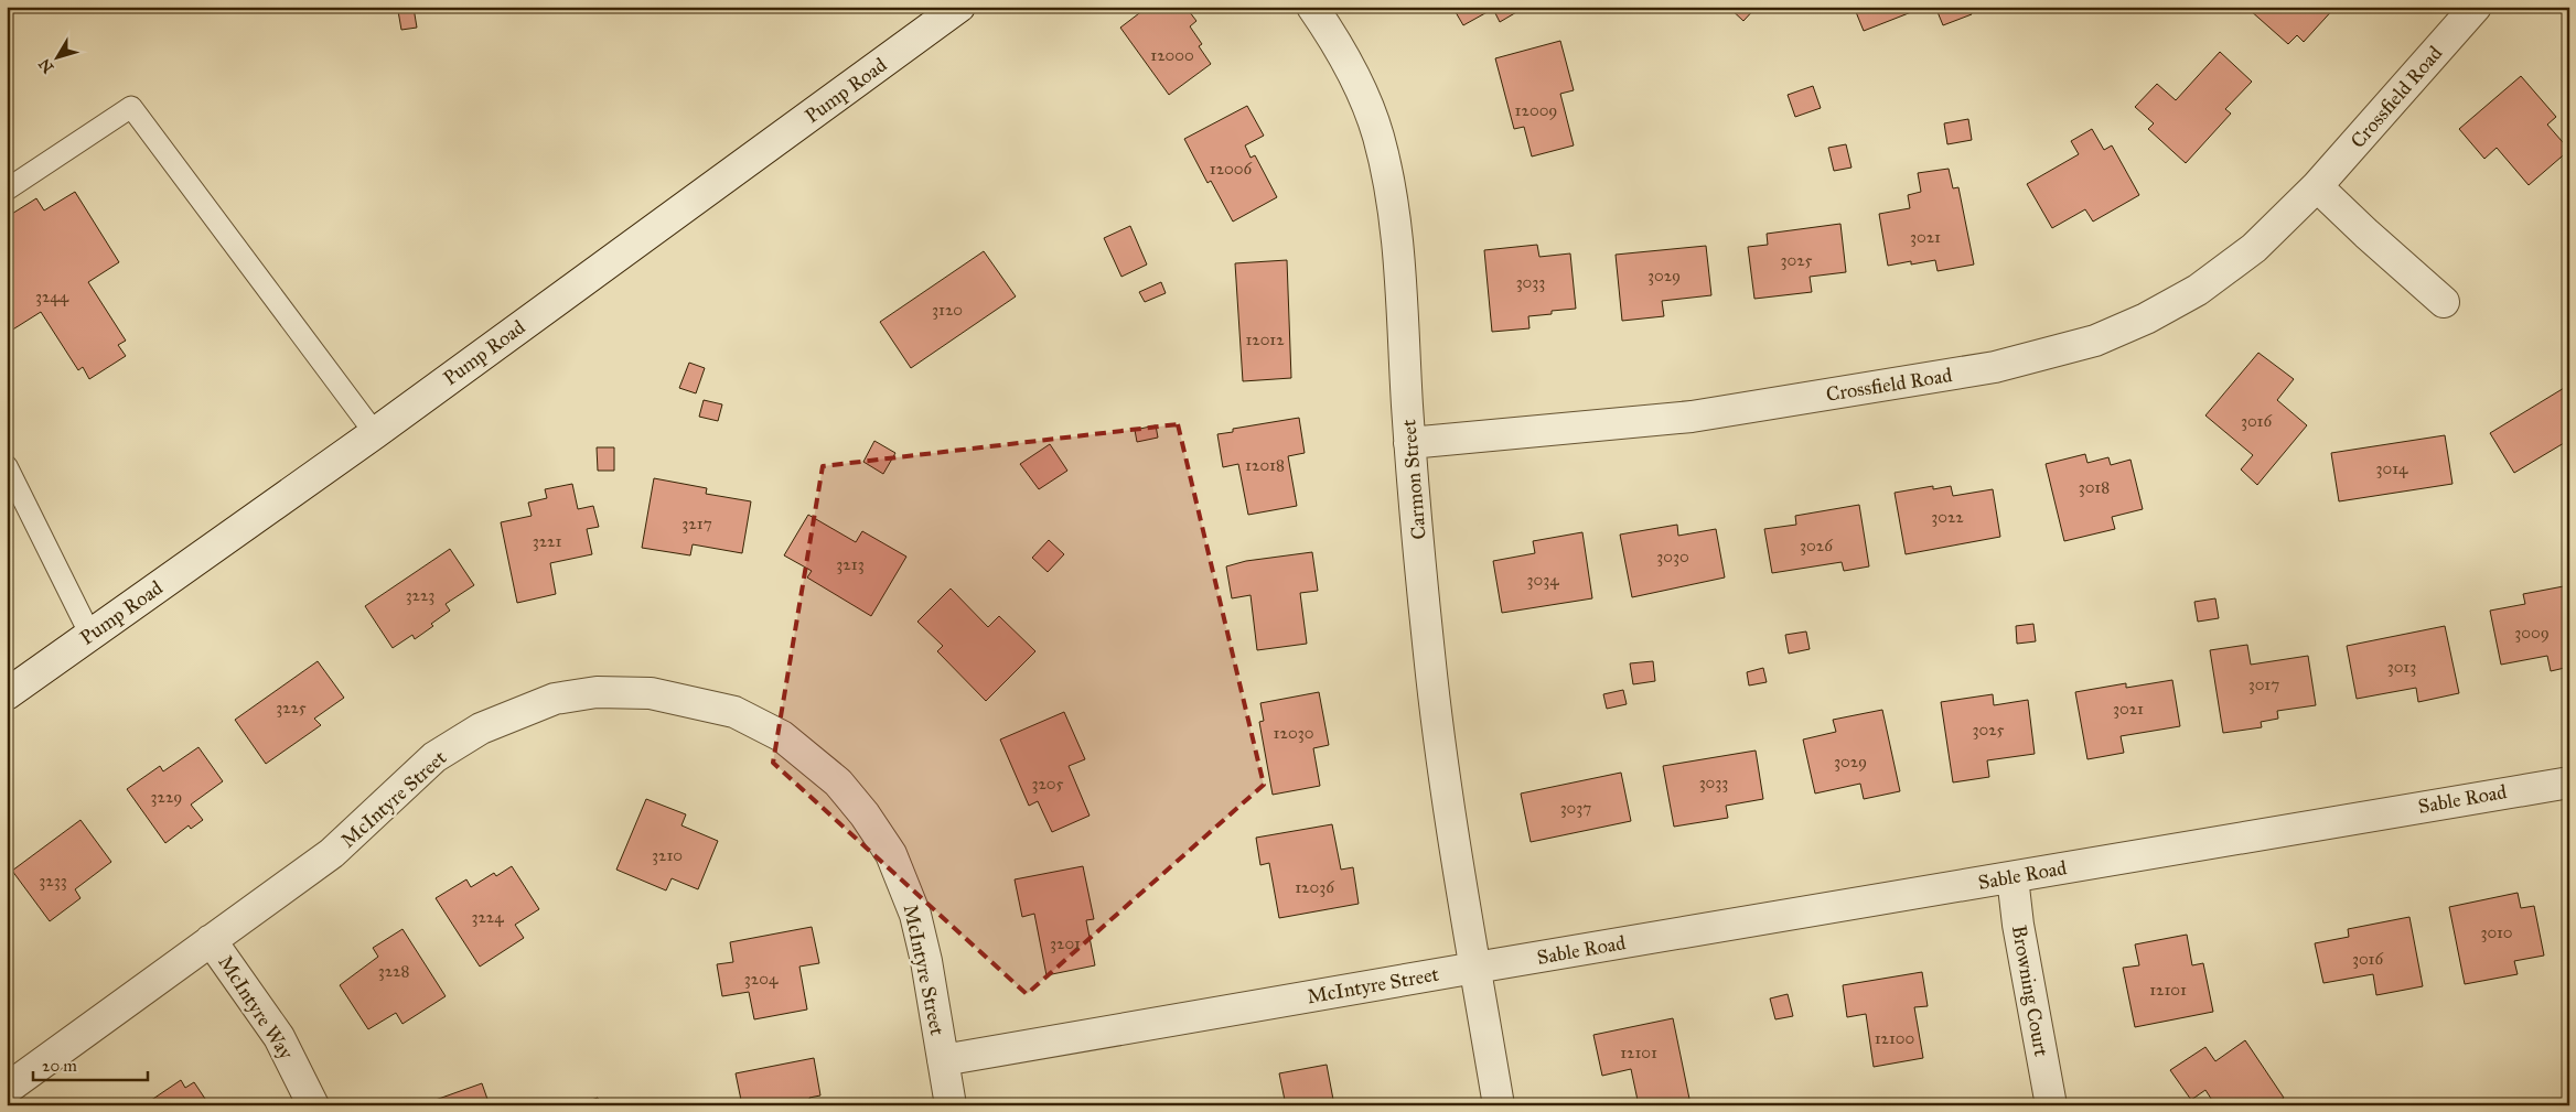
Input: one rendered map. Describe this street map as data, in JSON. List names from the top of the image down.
{
  "streets": {
    "street": [
      "Pump Road",
      "Crossfield Road",
      "Carmon Street",
      "McIntyre Street",
      "Sable Road",
      "Browning Court",
      "McIntyre Way"
    ]
  },
  "crossings": [
    ["Crossfield Road", "Carmon Street"],
    ["Carmon Street", "McIntyre Street"],
    ["Carmon Street", "Sable Road"],
    ["McIntyre Street", "Sable Road"],
    ["McIntyre Street", "McIntyre Way"],
    ["Sable Road", "Browning Court"]
  ],
  "house_numbers": [
    "12000",
    "12009",
    "12006",
    "3021",
    "3025",
    "3029",
    "3033",
    "3244",
    "3120",
    "12012",
    "3016",
    "12018",
    "3014",
    "3018",
    "3022",
    "3217",
    "3221",
    "3026",
    "3030",
    "3213",
    "3034",
    "3223",
    "3009",
    "3013",
    "3017",
    "3225",
    "3021",
    "3025",
    "12030",
    "3029",
    "3033",
    "3205",
    "3229",
    "3037",
    "3210",
    "3233",
    "12036",
    "3224",
    "3010",
    "3201",
    "3016",
    "3228",
    "3204",
    "12101",
    "12100",
    "12101"
  ],
  "scale_bar": "20 m",
  "north": "bottom left"
}
